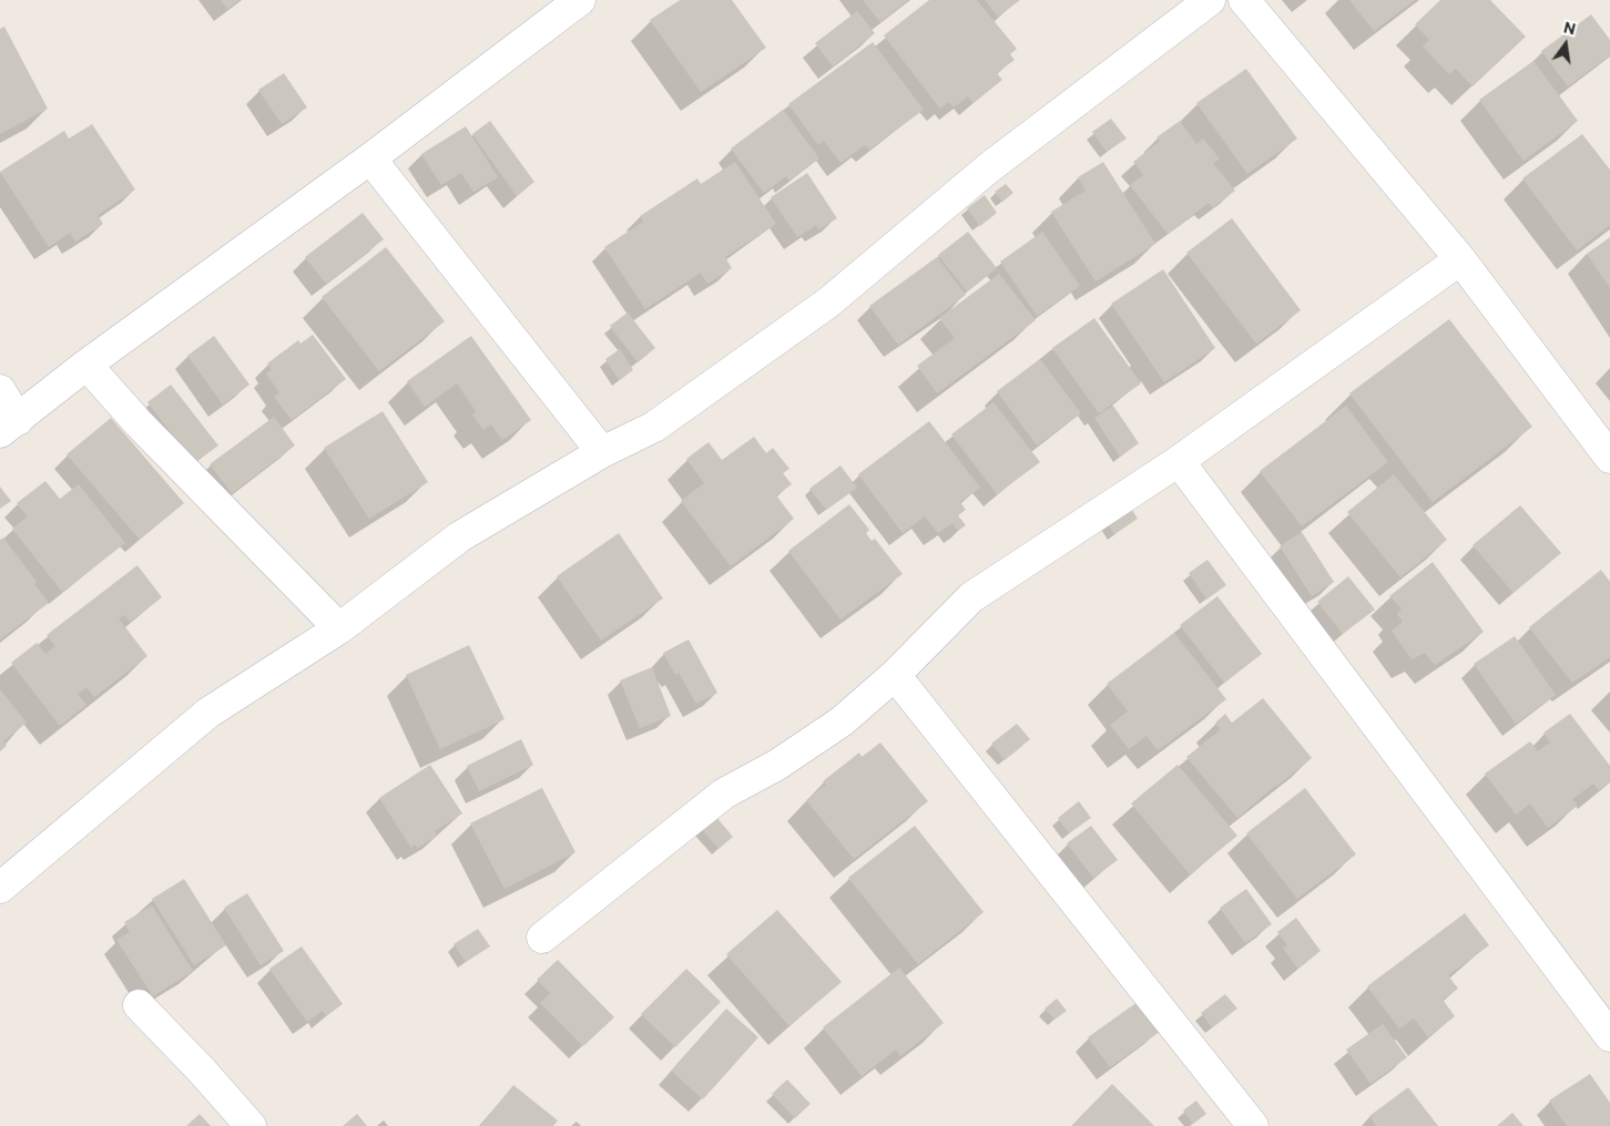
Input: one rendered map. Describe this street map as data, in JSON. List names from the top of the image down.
{
  "north": "top"
}
